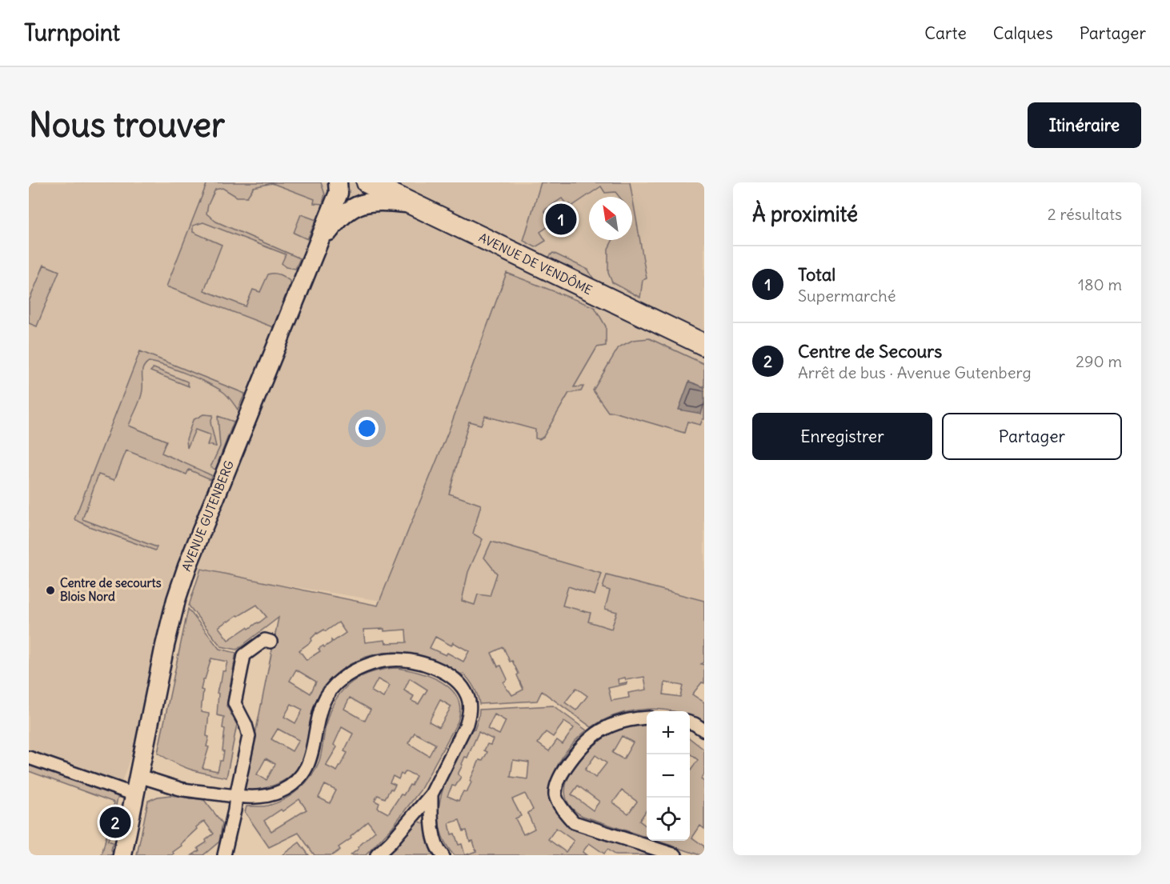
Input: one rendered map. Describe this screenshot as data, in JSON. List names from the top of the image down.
{
  "streets": {
    "main road": ["AVENUE DE VENDÔME", "AVENUE GUTENBERG"]
  },
  "crossings": [
    ["AVENUE DE VENDÔME", "AVENUE GUTENBERG"]
  ],
  "places": ["Centre de secourts Blois Nord"],
  "north": "top left",
  "page": {
    "header": "Turnpoint",
    "nav": ["Carte", "Calques", "Partager"],
    "buttons": [
      "Itinéraire",
      ["Enregistrer", "Partager"]
    ],
    "title": "Nous trouver",
    "heading": ["À proximité", "2 résultats"],
    "pins": ["1", "2"],
    "list": [
      {
        "mark": "1",
        "name": "Total",
        "note": "Supermarché",
        "value": "180 m"
      },
      {
        "mark": "2",
        "name": "Centre de Secours",
        "note": "Arrêt de bus · Avenue Gutenberg",
        "value": "290 m"
      }
    ],
    "map_buttons": ["+", "−"]
  }
}
